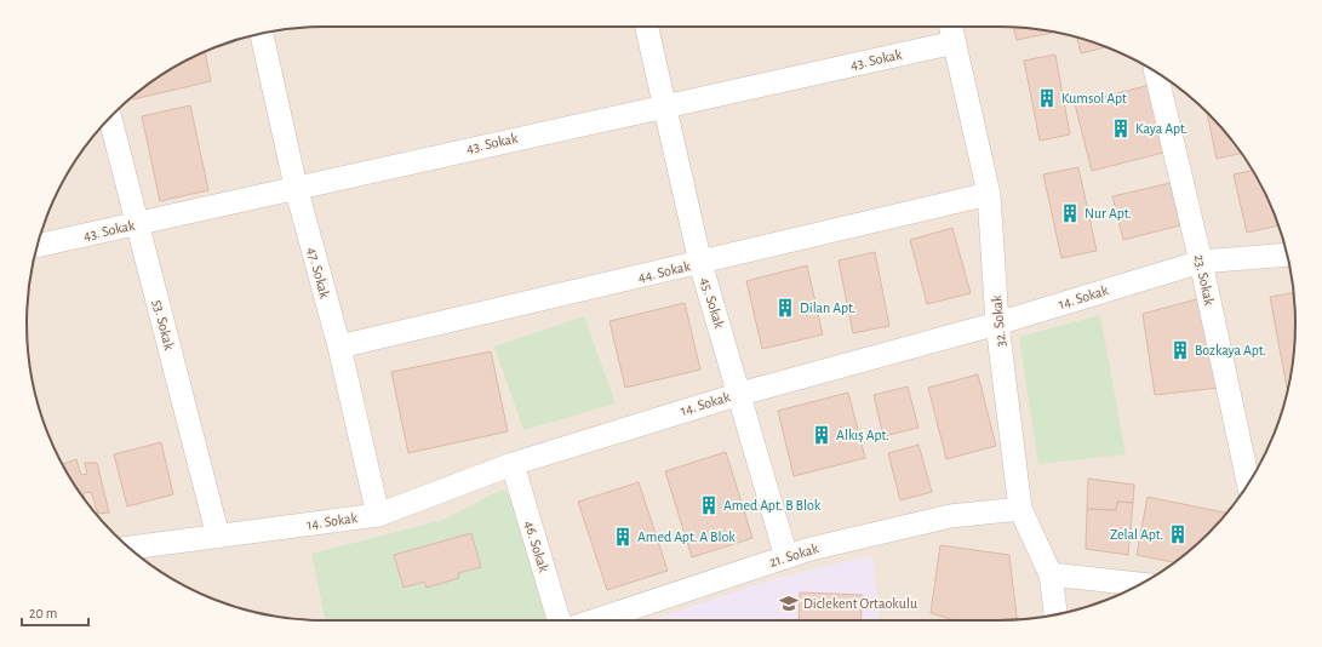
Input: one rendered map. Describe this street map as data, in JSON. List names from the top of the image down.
{
  "streets": {
    "street": [
      "43. Sokak",
      "44. Sokak",
      "47. Sokak",
      "23. Sokak",
      "14. Sokak",
      "45. Sokak",
      "32. Sokak",
      "53. Sokak",
      "46. Sokak",
      "21. Sokak"
    ]
  },
  "crossings": [
    ["43. Sokak", "47. Sokak"],
    ["43. Sokak", "45. Sokak"],
    ["43. Sokak", "32. Sokak"],
    ["43. Sokak", "53. Sokak"],
    ["44. Sokak", "47. Sokak"],
    ["44. Sokak", "45. Sokak"],
    ["44. Sokak", "32. Sokak"],
    ["47. Sokak", "14. Sokak"],
    ["23. Sokak", "14. Sokak"],
    ["14. Sokak", "45. Sokak"],
    ["14. Sokak", "32. Sokak"],
    ["14. Sokak", "53. Sokak"],
    ["14. Sokak", "46. Sokak"],
    ["45. Sokak", "21. Sokak"],
    ["32. Sokak", "21. Sokak"]
  ],
  "places": {
    "building": [
      "Kumsol Apt",
      "Kaya Apt.",
      "Nur Apt.",
      "Dilan Apt.",
      "Bozkaya Apt.",
      "Alkış Apt.",
      "Amed Apt. B Blok",
      "Zelal Apt.",
      "Amed Apt. A Blok"
    ],
    "school or university": ["Diclekent Ortaokulu"]
  },
  "scale_bar": "20 m"
}
